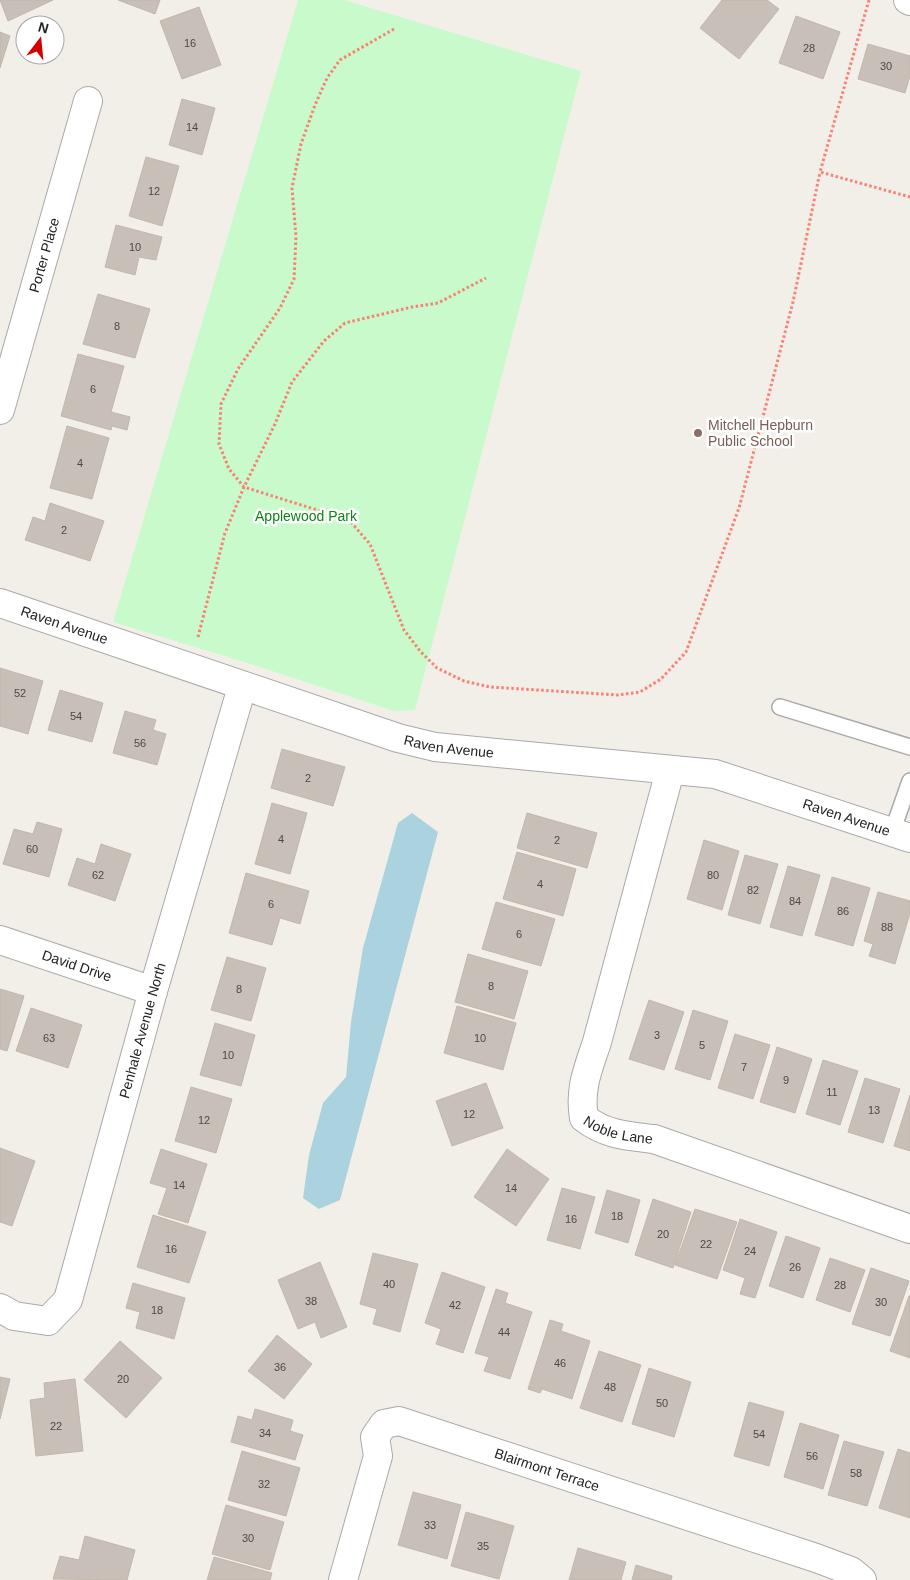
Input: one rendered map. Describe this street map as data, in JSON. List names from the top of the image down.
{
  "streets": {
    "street": [
      "Porter Place",
      "Raven Avenue",
      "David Drive",
      "Penhale Avenue North",
      "Noble Lane",
      "Blairmont Terrace"
    ]
  },
  "crossings": [
    ["Raven Avenue", "Penhale Avenue North"],
    ["Raven Avenue", "Noble Lane"],
    ["David Drive", "Penhale Avenue North"]
  ],
  "parks": ["Applewood Park"],
  "places": ["Mitchell Hepburn Public School"],
  "house_numbers": [
    "16",
    "28",
    "30",
    "14",
    "12",
    "10",
    "8",
    "6",
    "4",
    "2",
    "52",
    "54",
    "56",
    "2",
    "4",
    "2",
    "60",
    "62",
    "80",
    "4",
    "82",
    "84",
    "6",
    "86",
    "88",
    "6",
    "8",
    "8",
    "3",
    "63",
    "10",
    "5",
    "10",
    "7",
    "9",
    "11",
    "13",
    "12",
    "12",
    "14",
    "14",
    "18",
    "16",
    "20",
    "22",
    "16",
    "24",
    "26",
    "40",
    "28",
    "38",
    "30",
    "42",
    "18",
    "44",
    "46",
    "36",
    "20",
    "48",
    "50",
    "22",
    "34",
    "54",
    "56",
    "58",
    "32",
    "33",
    "30",
    "35"
  ],
  "north": "top"
}
